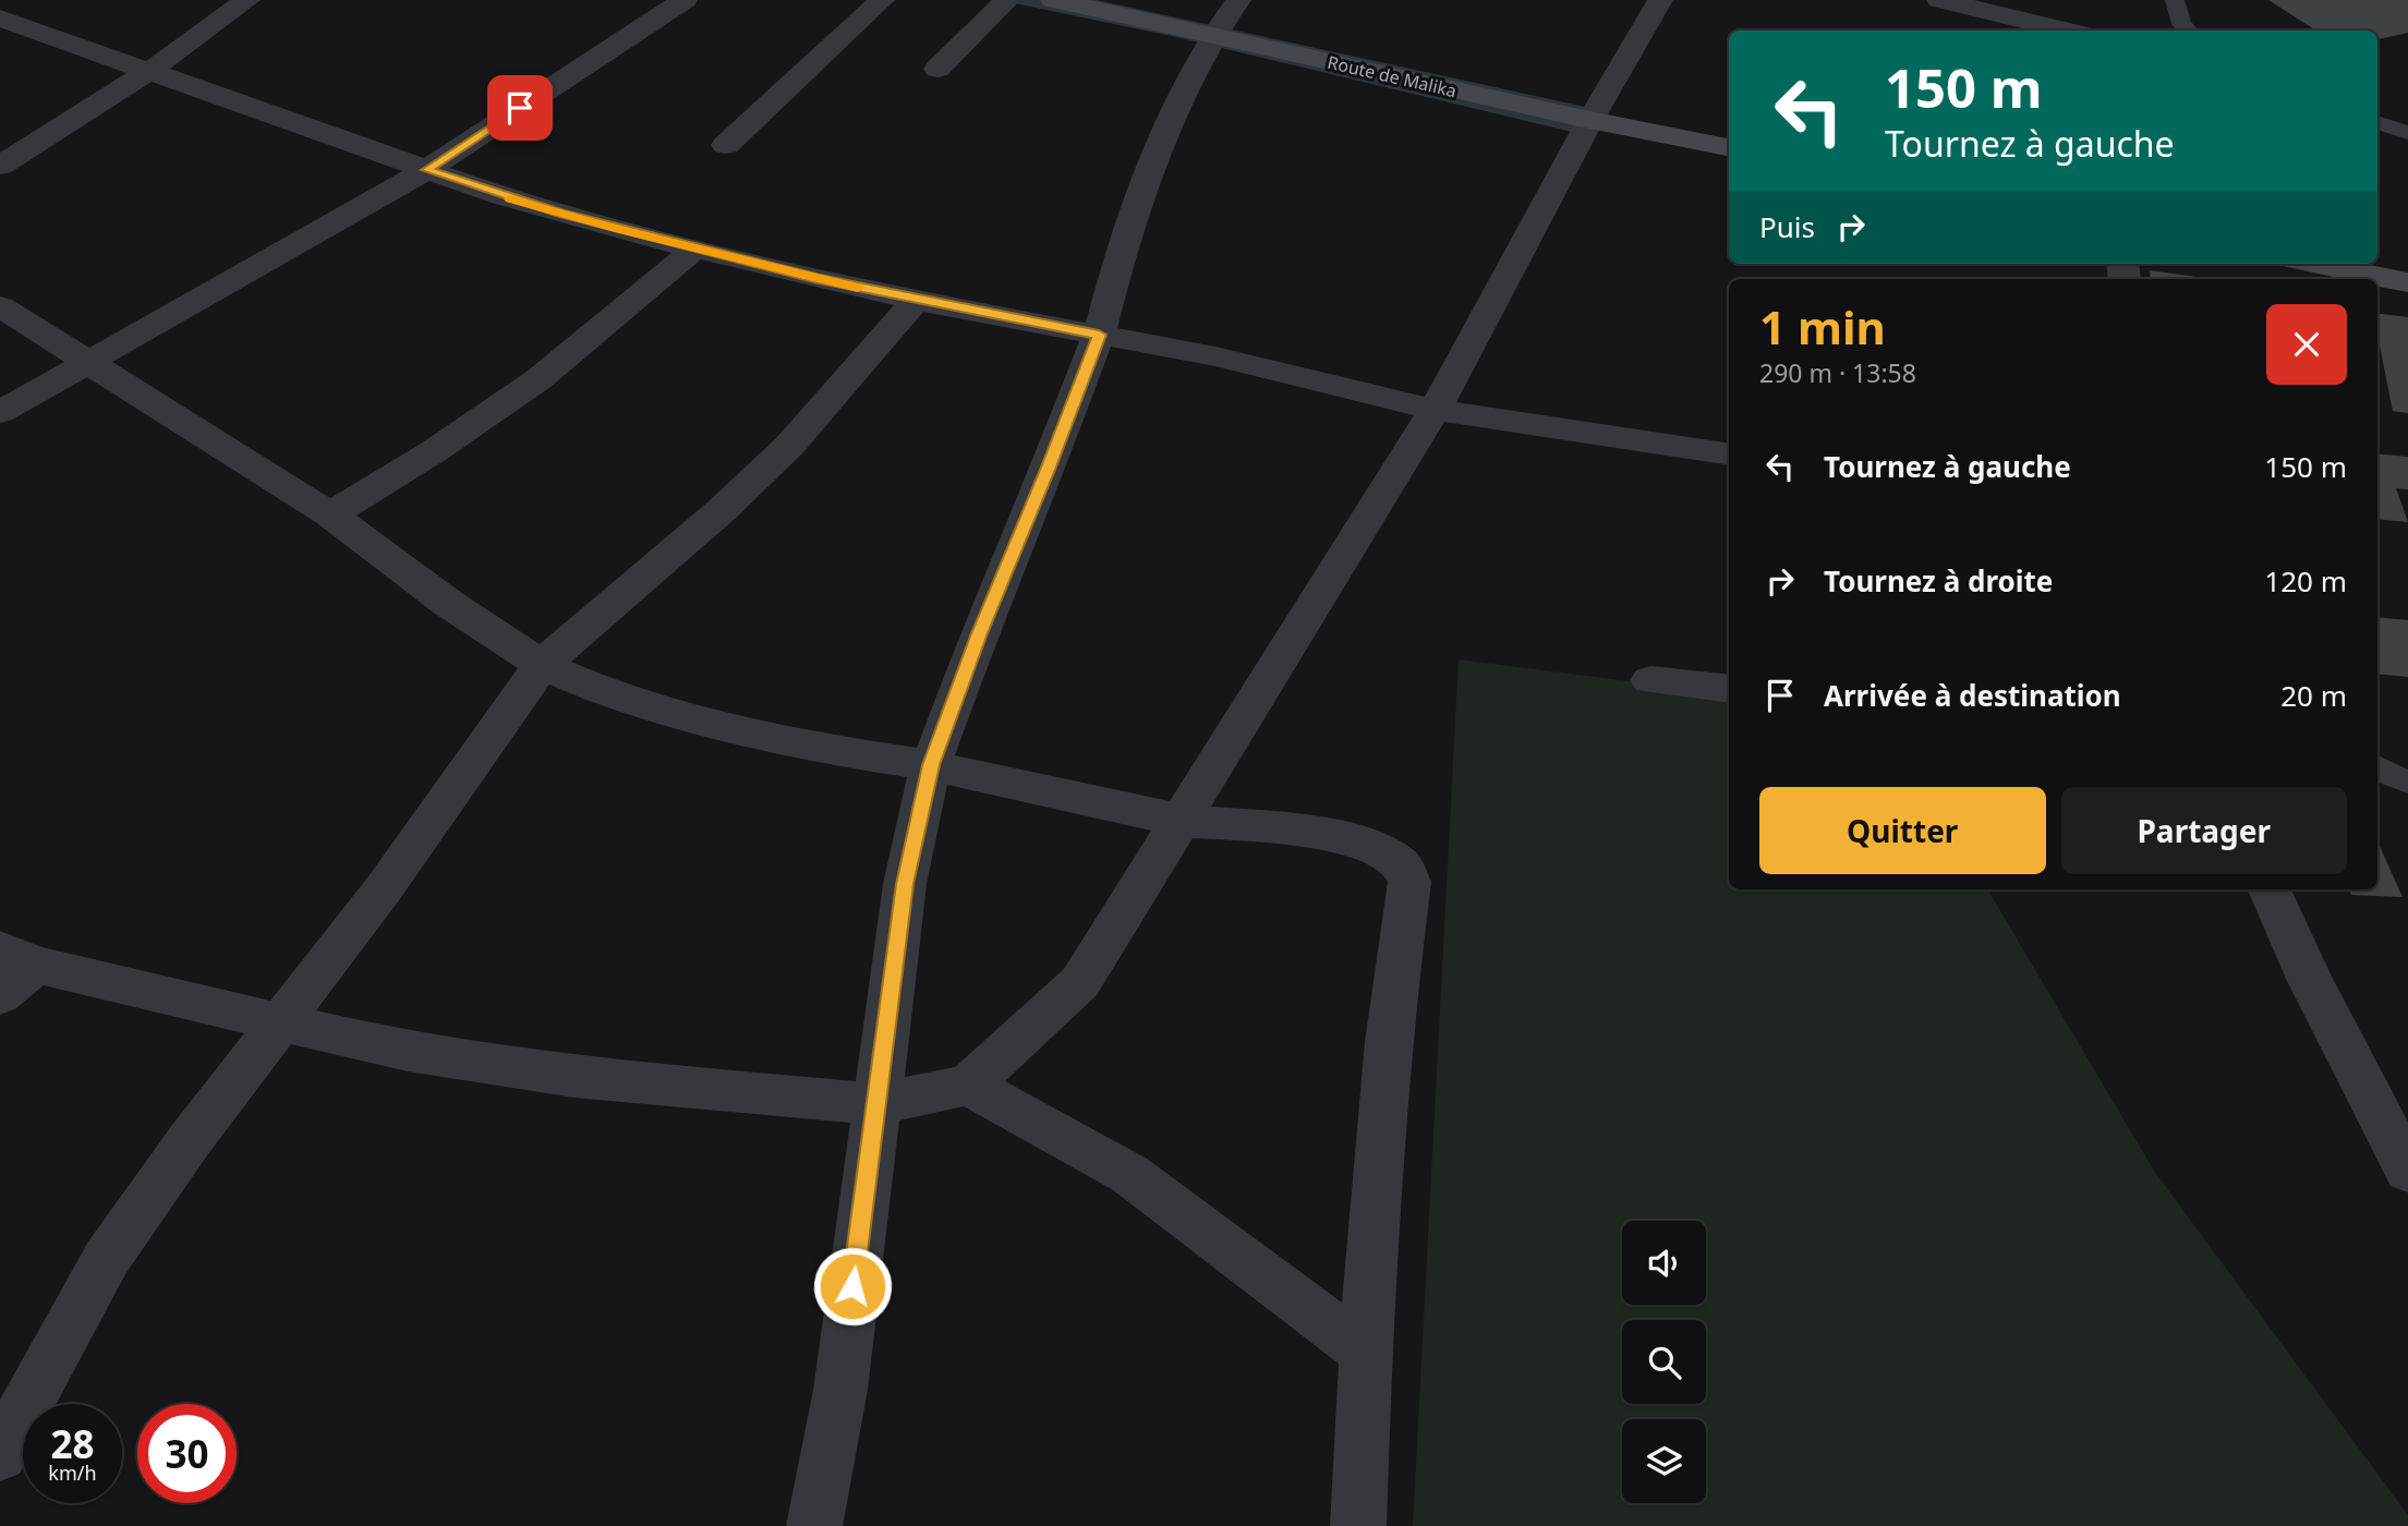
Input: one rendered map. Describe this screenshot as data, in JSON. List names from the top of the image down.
{
  "streets": {
    "main road": ["Route de Malika"]
  },
  "page": {
    "turn": ["150 m", "Tournez à gauche"],
    "then": "Puis",
    "heading": ["1 min", "290 m · 13:58"],
    "list": [
      {
        "name": "Tournez à gauche",
        "value": "150 m"
      },
      {
        "name": "Tournez à droite",
        "value": "120 m"
      },
      {
        "name": "Arrivée à destination",
        "value": "20 m"
      }
    ],
    "buttons": ["Quitter", "Partager"],
    "speed": "28 km/h",
    "limit": "30"
  }
}
